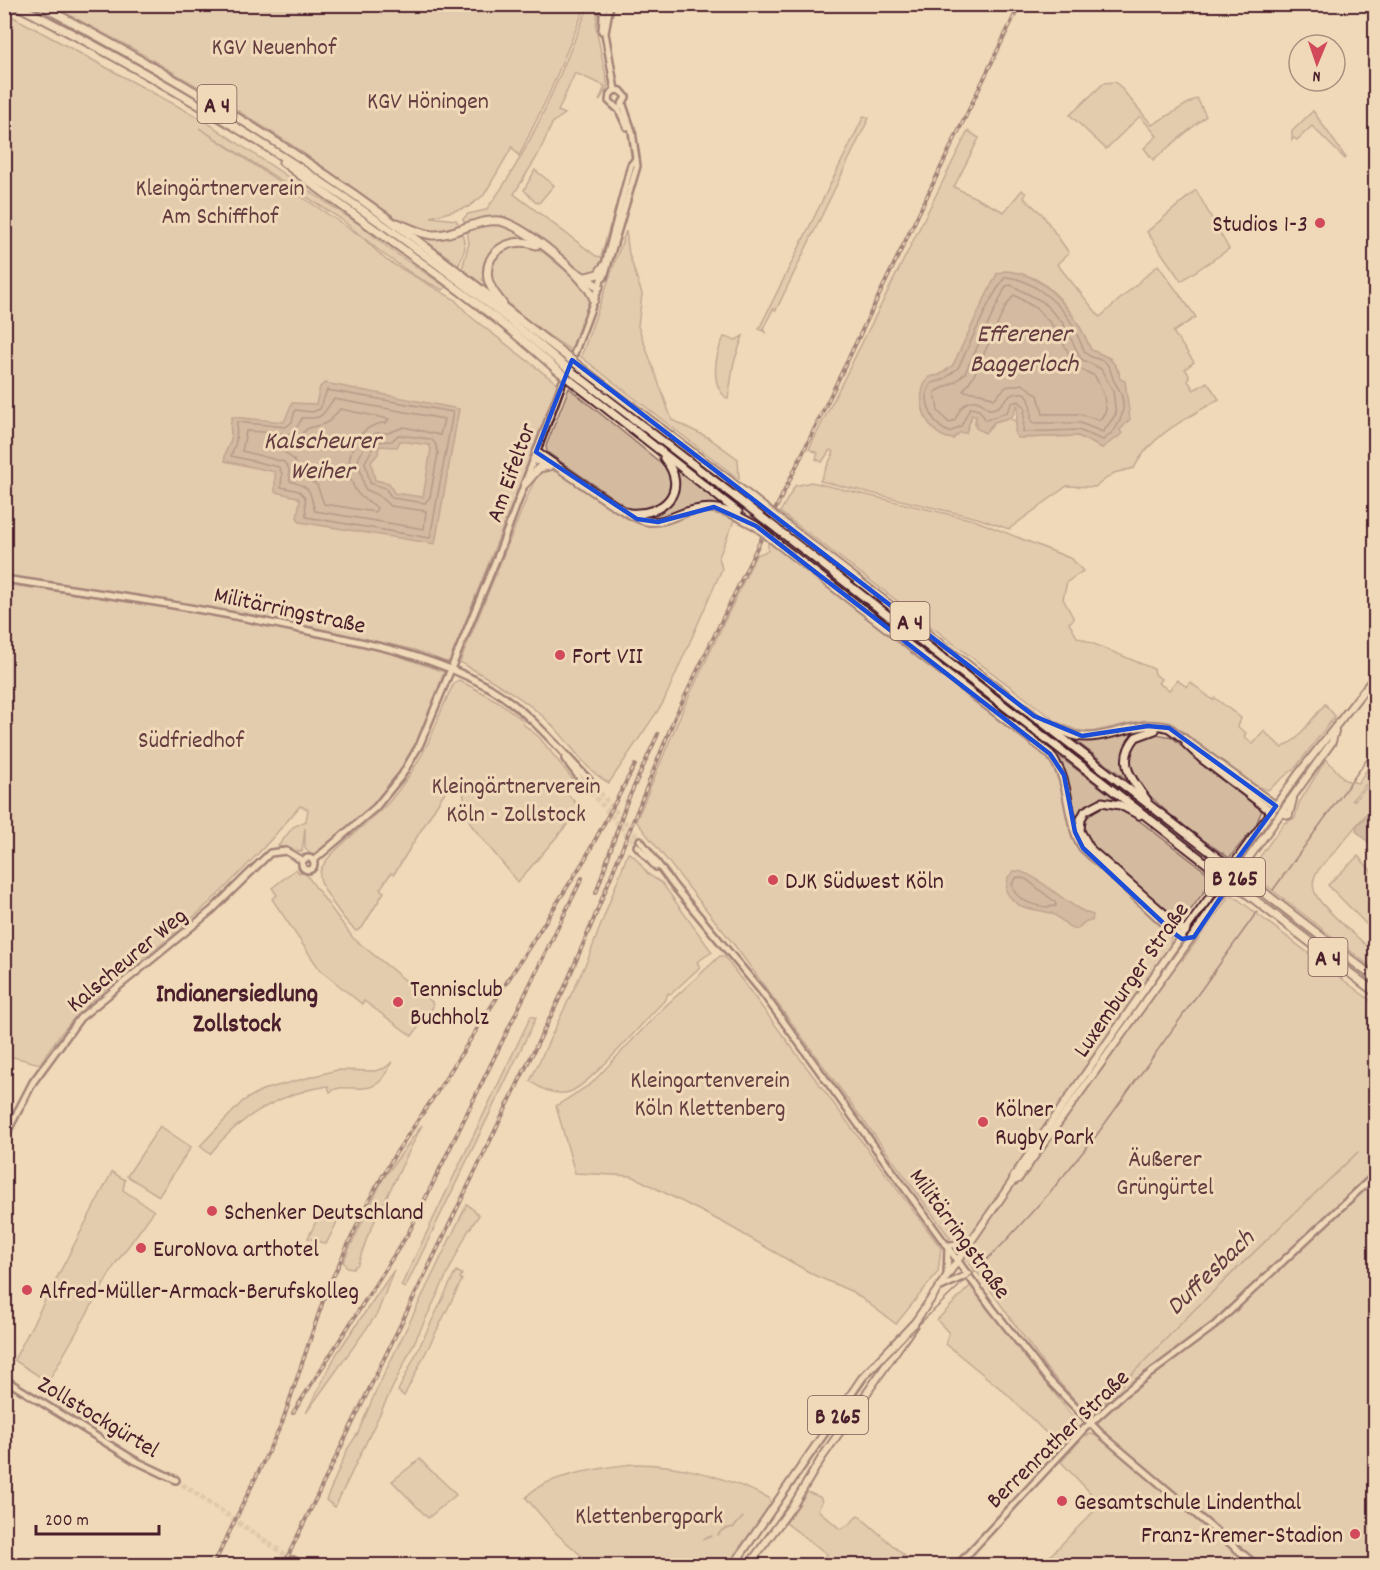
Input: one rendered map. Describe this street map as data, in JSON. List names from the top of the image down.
{
  "streets": {
    "highway": ["A 4"],
    "main road": [
      "Am Eifeltor",
      "Militärringstraße",
      "B 265",
      "Kalscheurer Weg",
      "Luxemburger Straße",
      "Zollstockgürtel",
      "Berrenrather Straße"
    ]
  },
  "crossings": [
    ["Am Eifeltor", "Militärringstraße"],
    ["Am Eifeltor", "Kalscheurer Weg"],
    ["Militärringstraße", "Luxemburger Straße"],
    ["Militärringstraße", "Berrenrather Straße"]
  ],
  "districts": ["Indianersiedlung Zollstock"],
  "water": ["Efferener Baggerloch", "Kalscheurer Weiher", "Duffesbach"],
  "parks": [
    "KGV Neuenhof",
    "KGV Höningen",
    "Kleingärtnerverein Am Schiffhof",
    "Südfriedhof",
    "Kleingärtnerverein Köln - Zollstock",
    "Kleingartenverein Köln Klettenberg",
    "Äußerer Grüngürtel",
    "Klettenbergpark"
  ],
  "places": [
    "Studios 1-3",
    "Fort VII",
    "DJK Südwest Köln",
    "Tennisclub Buchholz",
    "Kölner Rugby Park",
    "Schenker Deutschland",
    "EuroNova arthotel",
    "Alfred-Müller-Armack-Berufskolleg",
    "Gesamtschule Lindenthal",
    "Franz-Kremer-Stadion"
  ],
  "scale_bar": "200 m",
  "north": "bottom"
}
